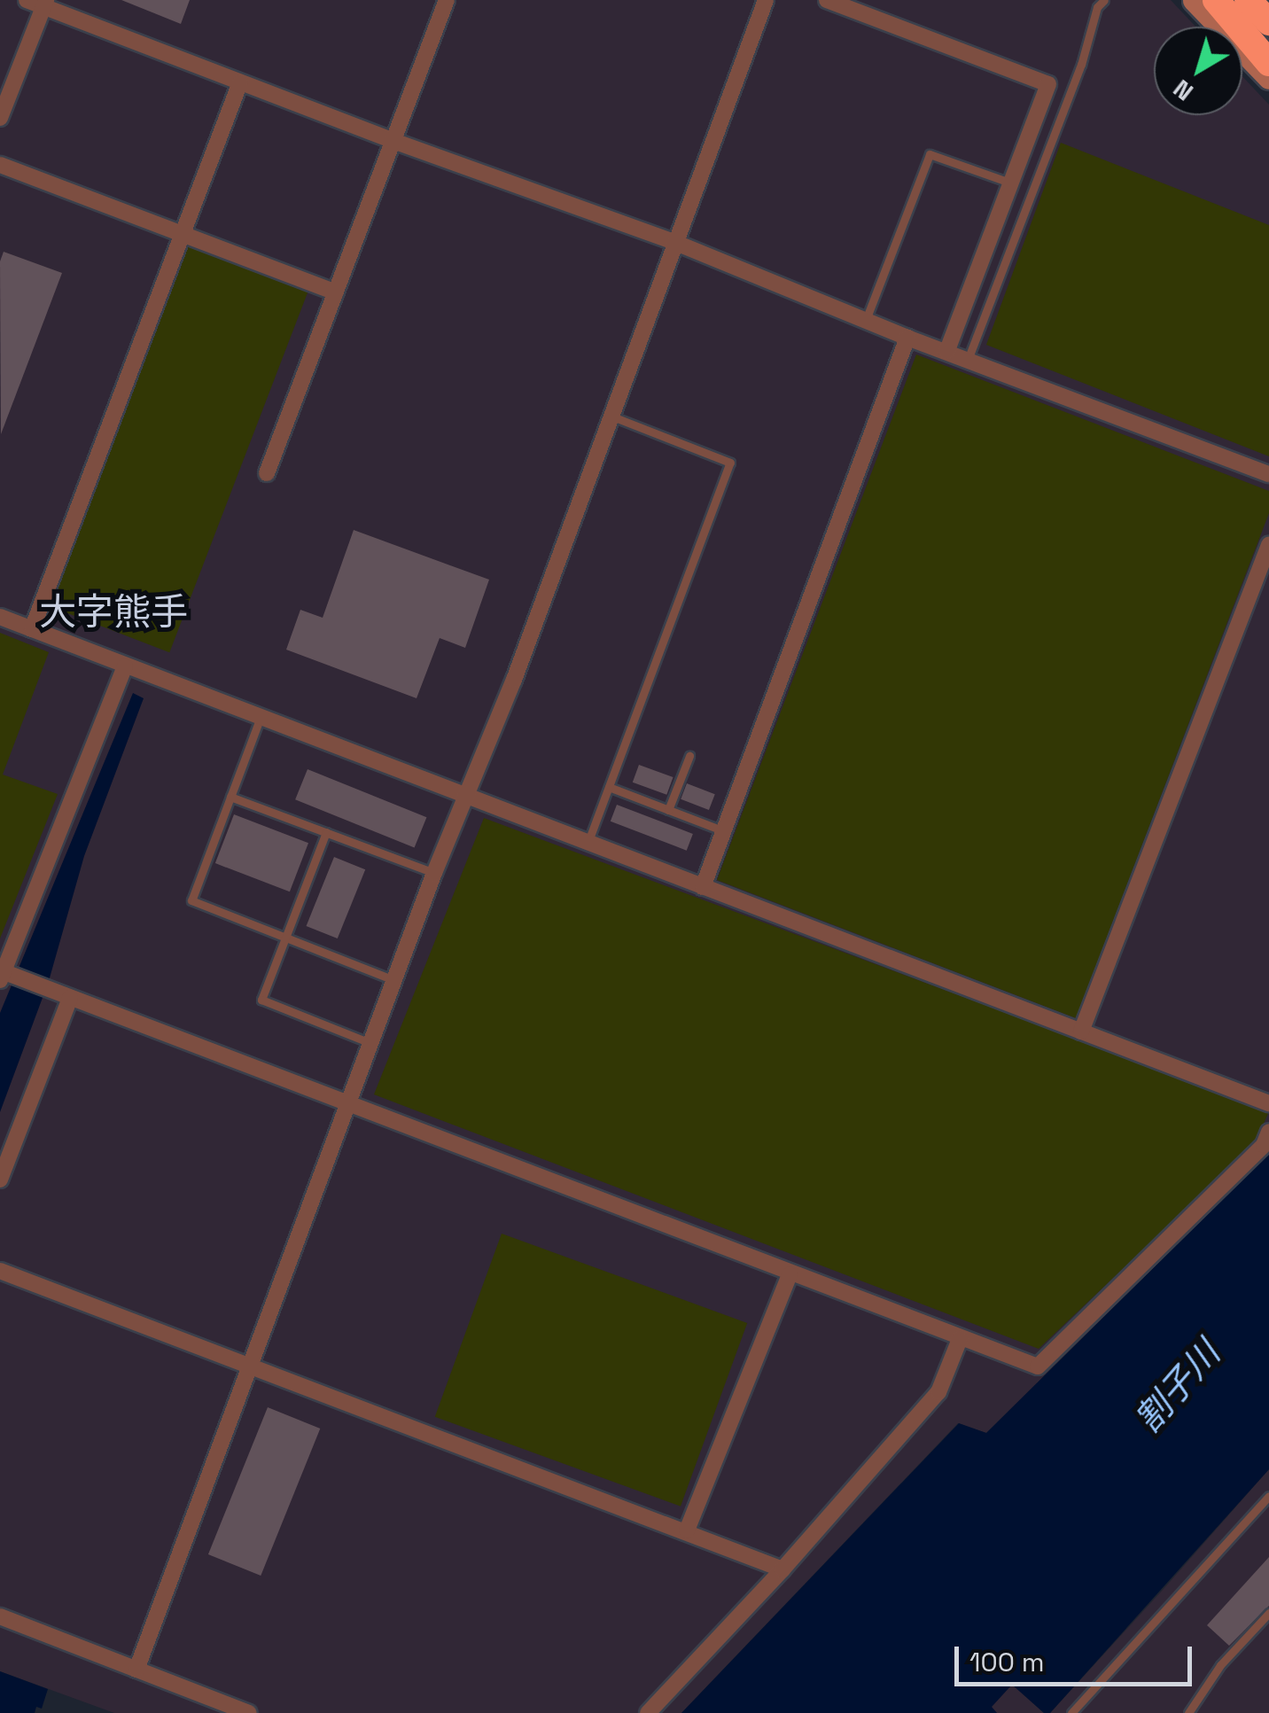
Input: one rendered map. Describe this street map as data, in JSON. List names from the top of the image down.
{
  "districts": ["大字熊手"],
  "water": ["割子川"],
  "scale_bar": "100 m",
  "north": "bottom left"
}
